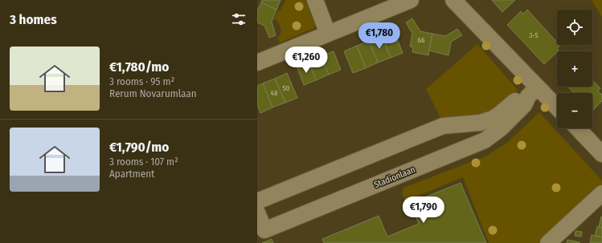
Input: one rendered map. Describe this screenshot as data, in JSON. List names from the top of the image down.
{
  "streets": {
    "street": ["Stadionlaan"]
  },
  "house_numbers": [
    "3-5",
    "66",
    "50",
    "48"
  ],
  "page": {
    "heading": "3 homes",
    "map_buttons": ["+", "−"],
    "price": ["€1,780", "€1,260", "€1,790"],
    "list": [
      {
        "name": "€1,780/mo",
        "note": "3 rooms · 95 m² · Rerum Novarumlaan"
      },
      {
        "name": "€1,790/mo",
        "note": "3 rooms · 107 m² · Apartment"
      }
    ]
  }
}
